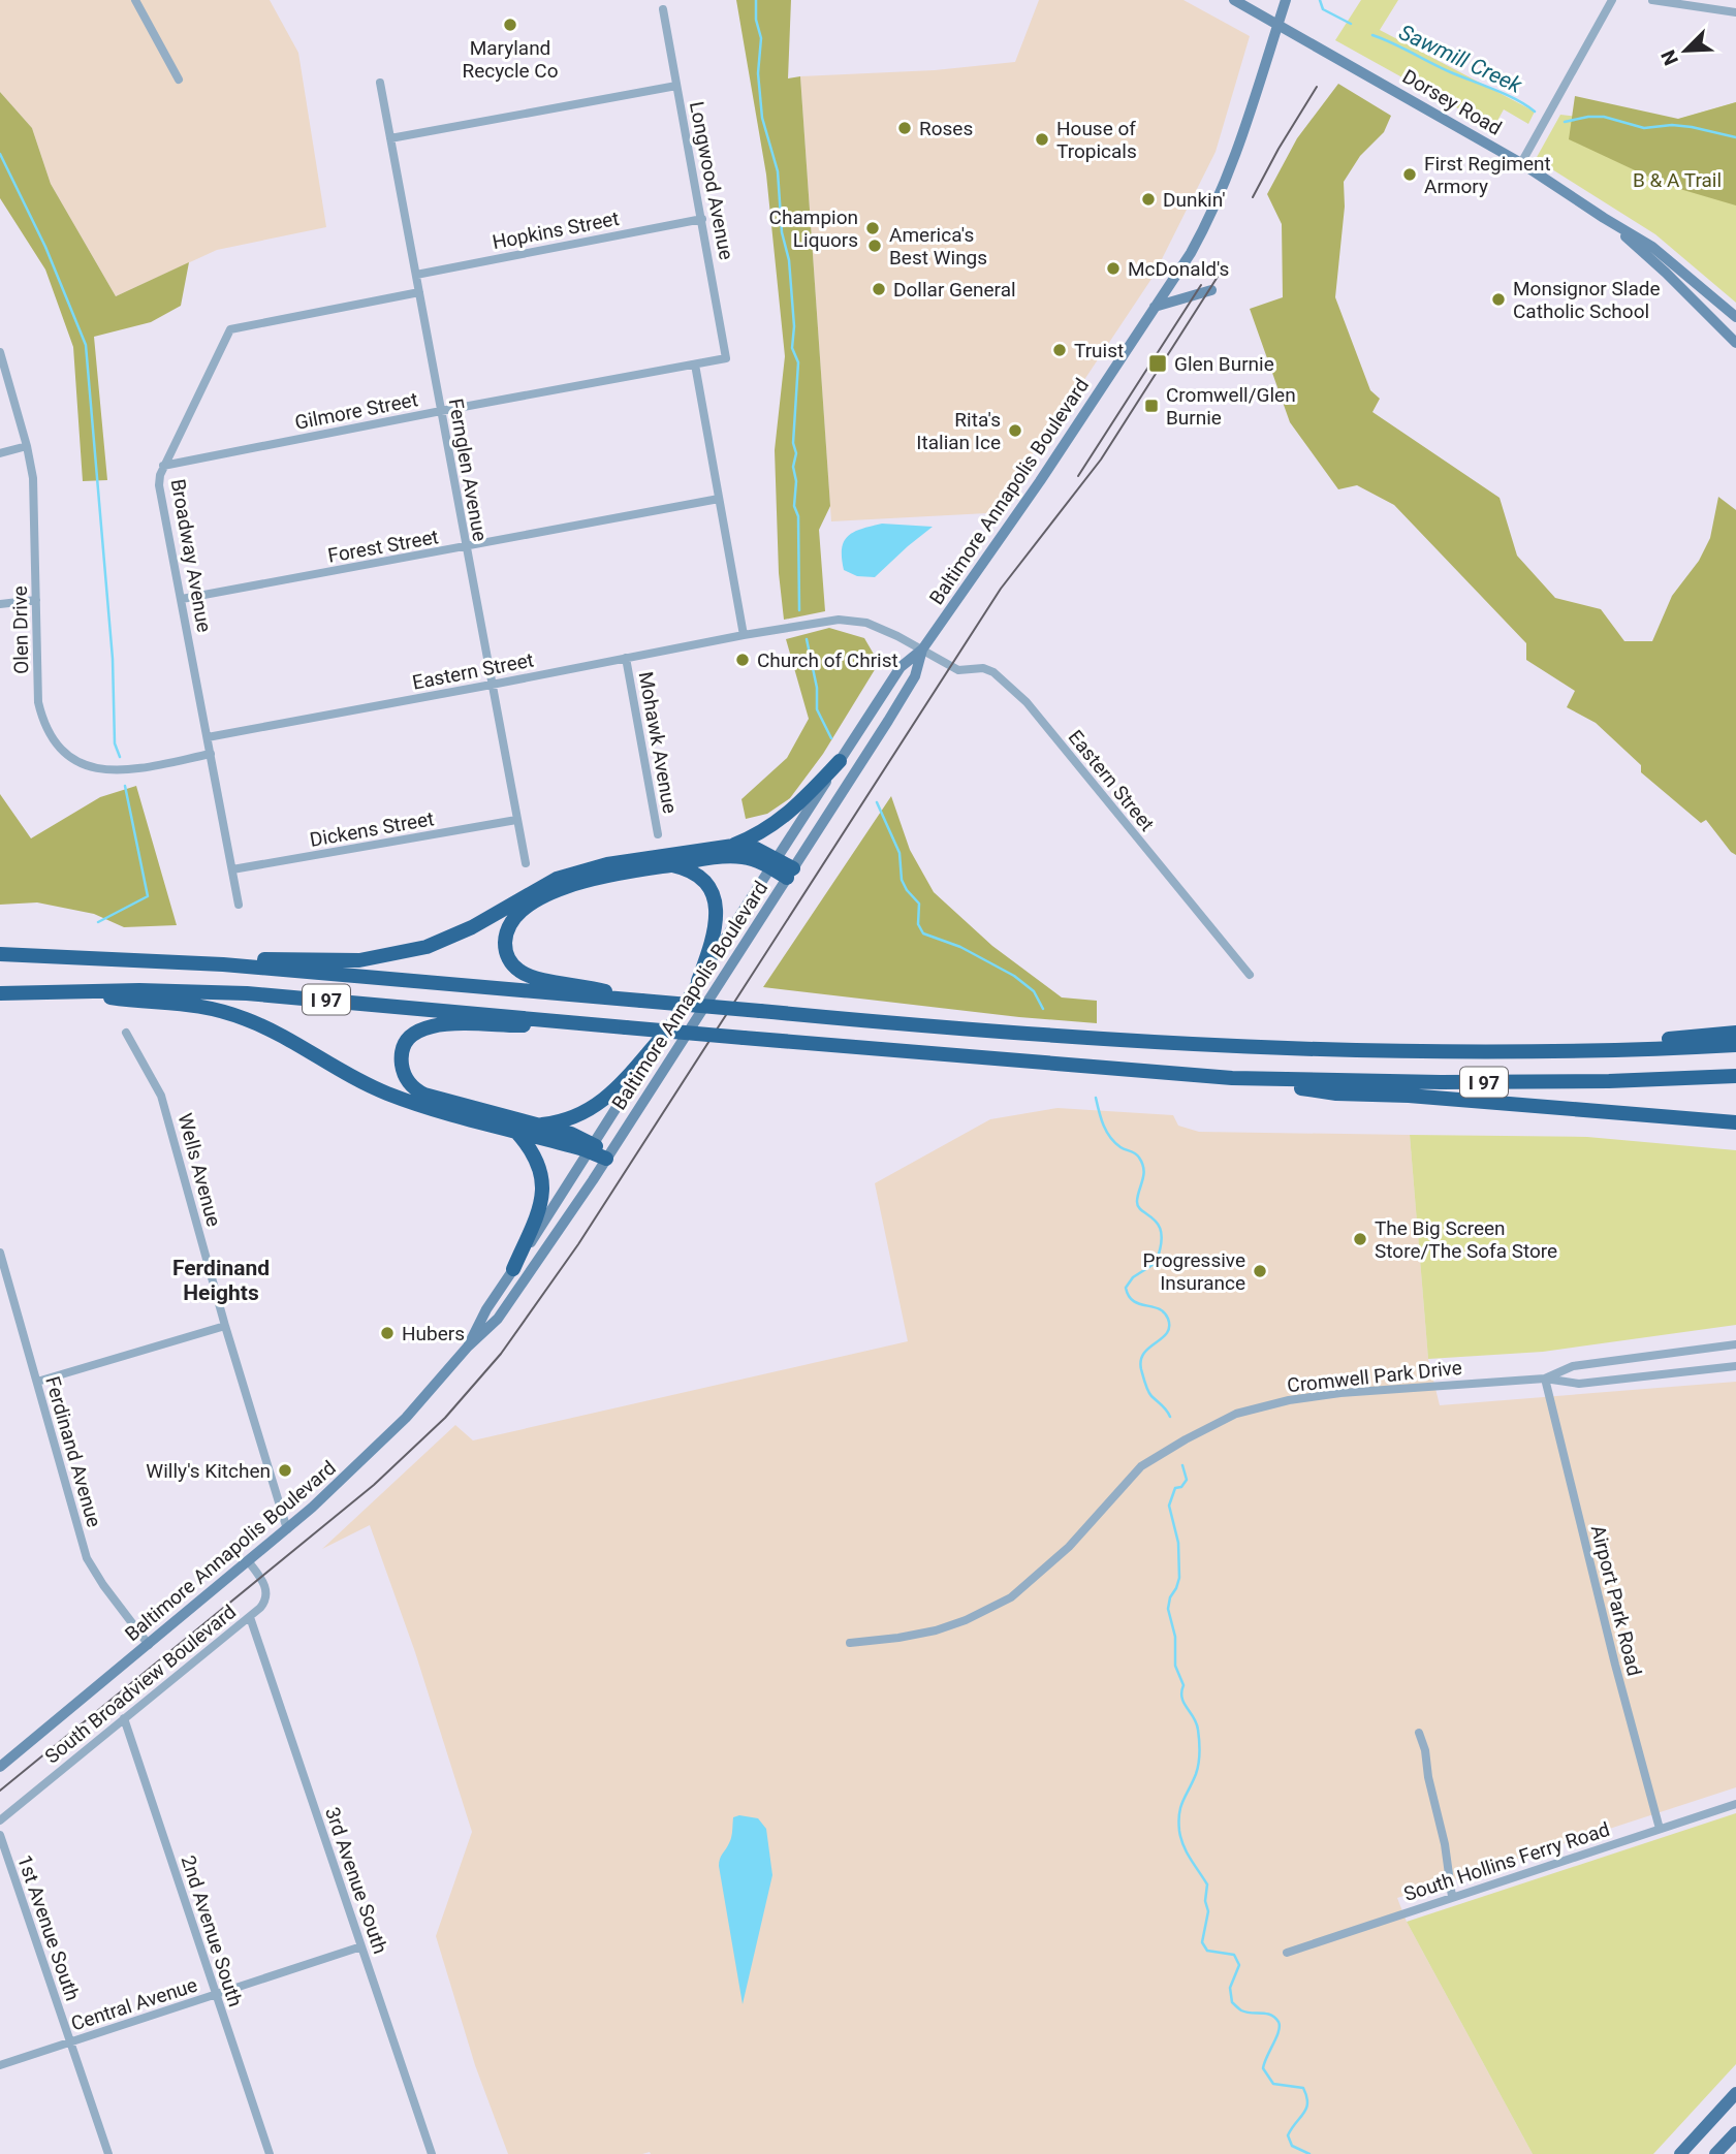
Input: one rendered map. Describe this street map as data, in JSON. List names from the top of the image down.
{
  "streets": {
    "highway": ["I 97"],
    "main road": ["Dorsey Road", "Baltimore Annapolis Boulevard"],
    "street": [
      "Longwood Avenue",
      "Hopkins Street",
      "Gilmore Street",
      "Fernglen Avenue",
      "Forest Street",
      "Broadway Avenue",
      "Olen Drive",
      "Eastern Street",
      "Mohawk Avenue",
      "Dickens Street",
      "Wells Avenue",
      "Cromwell Park Drive",
      "Ferdinand Avenue",
      "Airport Park Road",
      "South Broadview Boulevard",
      "South Hollins Ferry Road",
      "3rd Avenue South",
      "1st Avenue South",
      "2nd Avenue South",
      "Central Avenue"
    ]
  },
  "crossings": [
    ["Dorsey Road", "Baltimore Annapolis Boulevard"],
    ["Longwood Avenue", "Hopkins Street"],
    ["Longwood Avenue", "Gilmore Street"],
    ["Hopkins Street", "Fernglen Avenue"],
    ["Gilmore Street", "Fernglen Avenue"],
    ["Gilmore Street", "Broadway Avenue"],
    ["Fernglen Avenue", "Forest Street"],
    ["Fernglen Avenue", "Broadway Avenue"],
    ["Fernglen Avenue", "Eastern Street"],
    ["Fernglen Avenue", "Dickens Street"],
    ["Baltimore Annapolis Boulevard", "Eastern Street"],
    ["Baltimore Annapolis Boulevard", "Wells Avenue"],
    ["Baltimore Annapolis Boulevard", "Ferdinand Avenue"],
    ["Baltimore Annapolis Boulevard", "South Broadview Boulevard"],
    ["Forest Street", "Broadway Avenue"],
    ["Broadway Avenue", "Olen Drive"],
    ["Broadway Avenue", "Eastern Street"],
    ["Broadway Avenue", "Dickens Street"],
    ["Eastern Street", "Mohawk Avenue"],
    ["Cromwell Park Drive", "Airport Park Road"],
    ["Airport Park Road", "South Hollins Ferry Road"],
    ["South Broadview Boulevard", "3rd Avenue South"],
    ["South Broadview Boulevard", "2nd Avenue South"],
    ["3rd Avenue South", "Central Avenue"],
    ["1st Avenue South", "Central Avenue"],
    ["2nd Avenue South", "Central Avenue"]
  ],
  "districts": ["Ferdinand Heights"],
  "water": ["Sawmill Creek"],
  "parks": ["B & A Trail"],
  "places": {
    "other": [
      "Maryland Recycle Co",
      "Roses",
      "House of Tropicals",
      "First Regiment Armory",
      "Dunkin'",
      "Champion Liquors",
      "America's Best Wings",
      "McDonald's",
      "Dollar General",
      "Monsignor Slade Catholic School",
      "Truist",
      "Rita's Italian Ice",
      "Church of Christ",
      "The Big Screen Store/The Sofa Store",
      "Progressive Insurance",
      "Hubers",
      "Willy's Kitchen"
    ],
    "transit": ["Glen Burnie", "Cromwell/Glen Burnie"]
  },
  "north": "bottom left"
}
